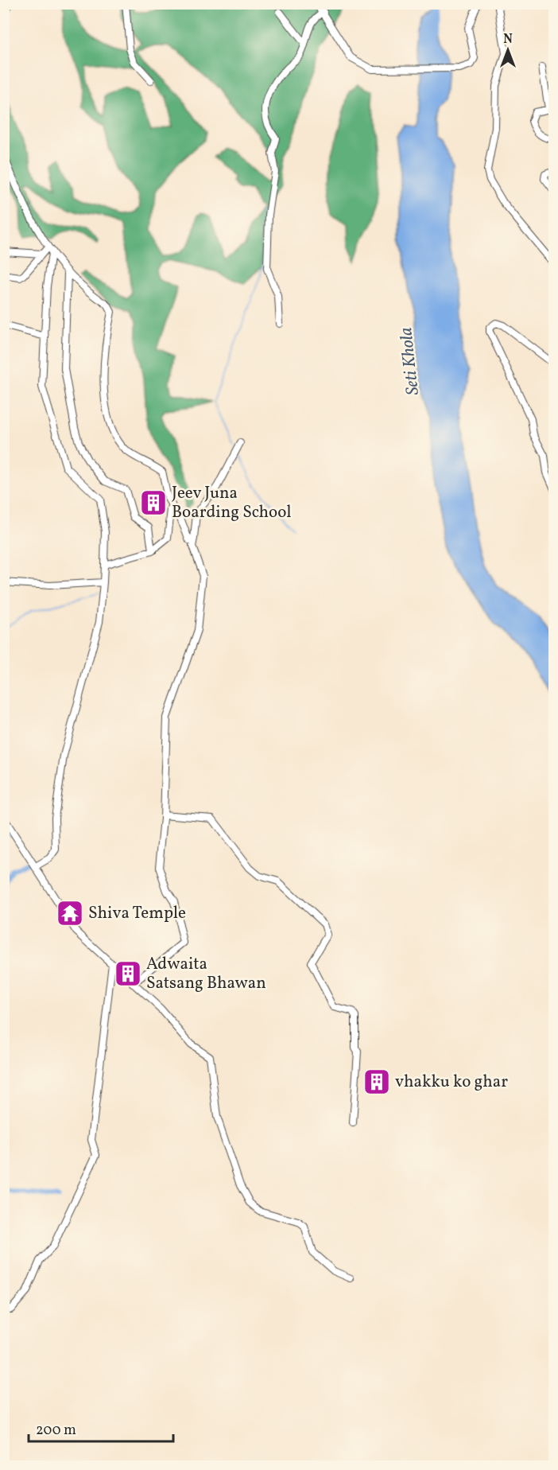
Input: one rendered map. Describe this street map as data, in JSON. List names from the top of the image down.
{
  "water": ["Seti Khola"],
  "places": {
    "building": ["Jeev Juna Boarding School", "Adwaita Satsang Bhawan", "vhakku ko ghar"],
    "temple": ["Shiva Temple"]
  },
  "scale_bar": "200 m",
  "north": "top"
}
